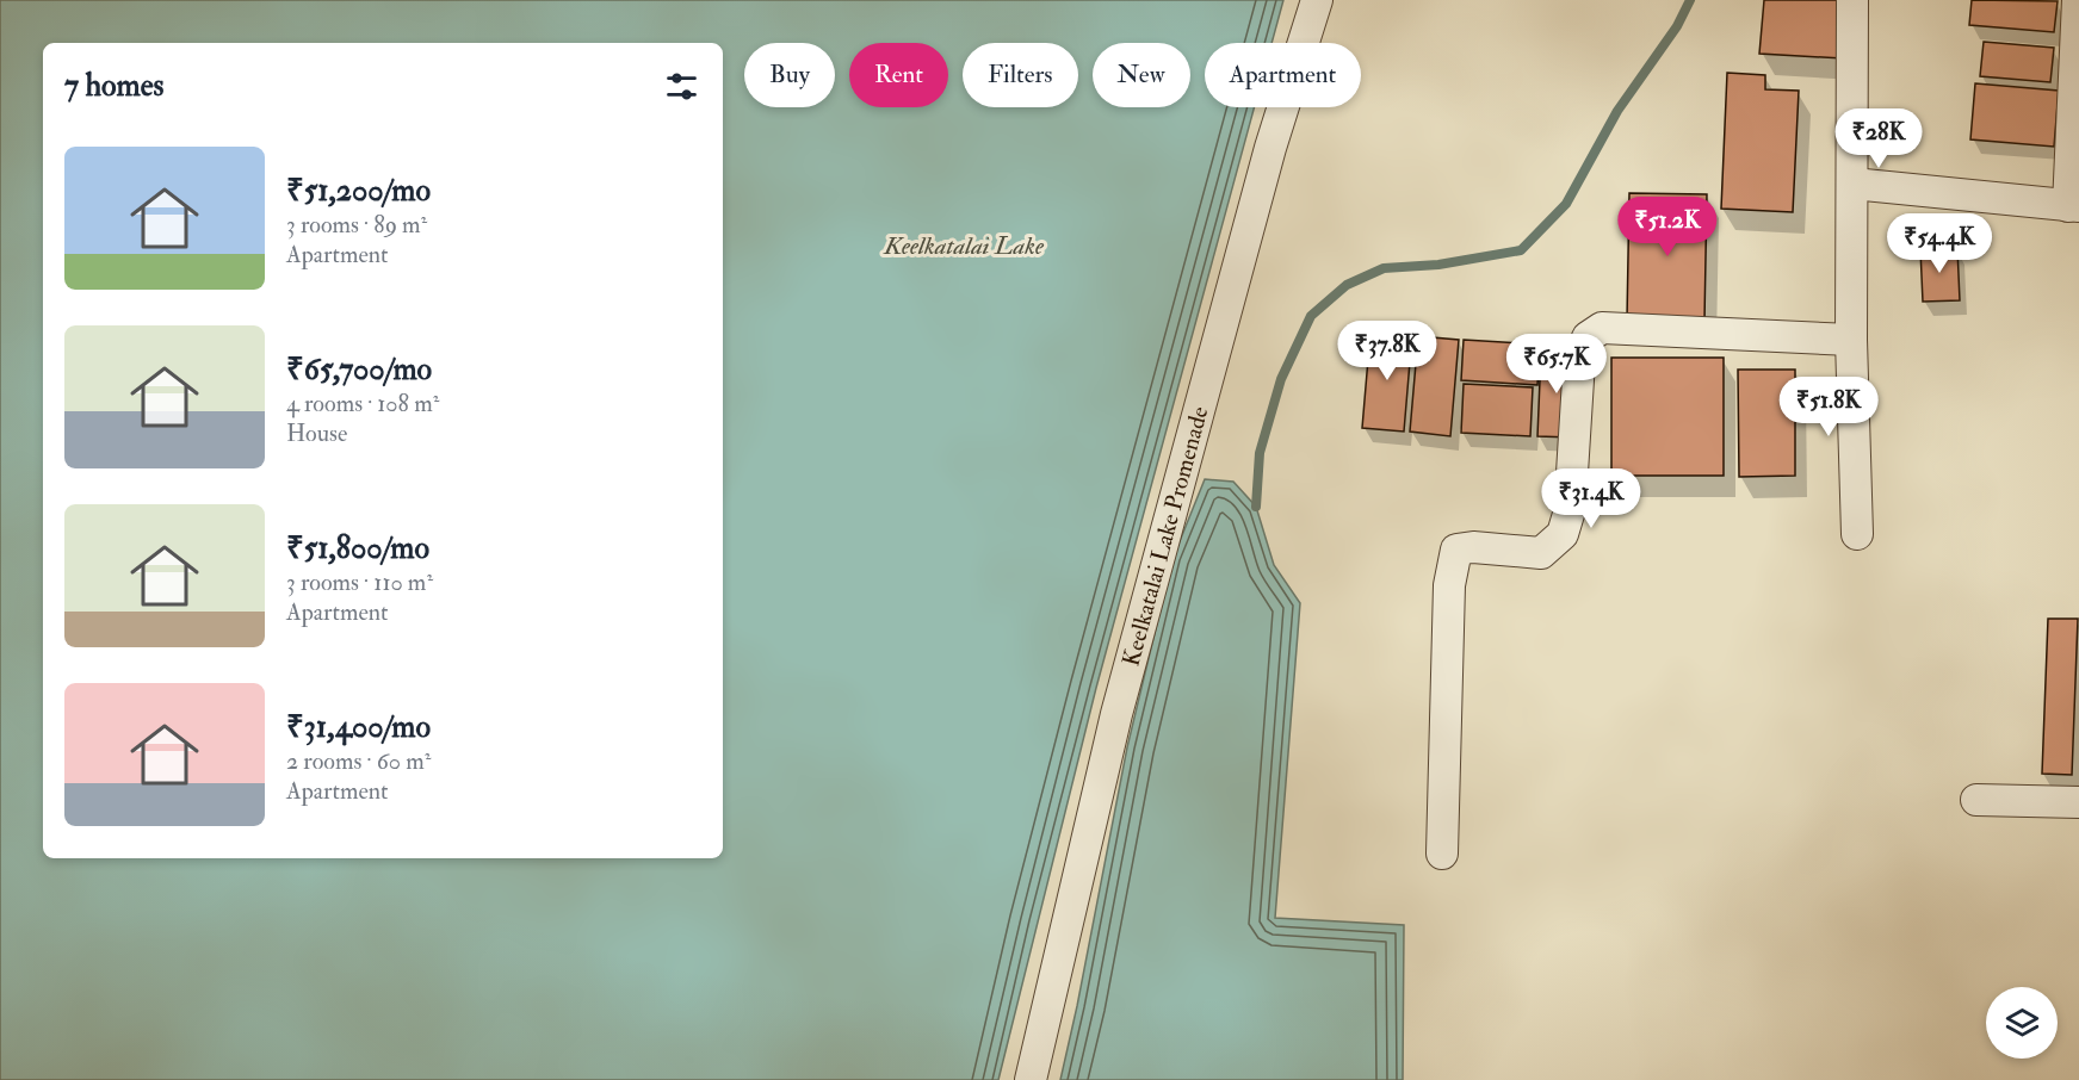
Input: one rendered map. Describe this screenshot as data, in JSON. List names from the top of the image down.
{
  "streets": {
    "street": ["Keelkatalai Lake Promenade"]
  },
  "water": ["Keelkatalai Lake"],
  "page": {
    "chip": [
      "Buy",
      "Rent",
      "Filters",
      "New",
      "Apartment"
    ],
    "heading": "7 homes",
    "price": [
      "₹28K",
      "₹51.2K",
      "₹54.4K",
      "₹37.8K",
      "₹65.7K",
      "₹51.8K",
      "₹31.4K"
    ],
    "list": [
      {
        "name": "₹51,200/mo",
        "note": "3 rooms · 89 m² · Apartment"
      },
      {
        "name": "₹65,700/mo",
        "note": "4 rooms · 108 m² · House"
      },
      {
        "name": "₹51,800/mo",
        "note": "3 rooms · 110 m² · Apartment"
      },
      {
        "name": "₹31,400/mo",
        "note": "2 rooms · 60 m² · Apartment"
      }
    ]
  }
}
